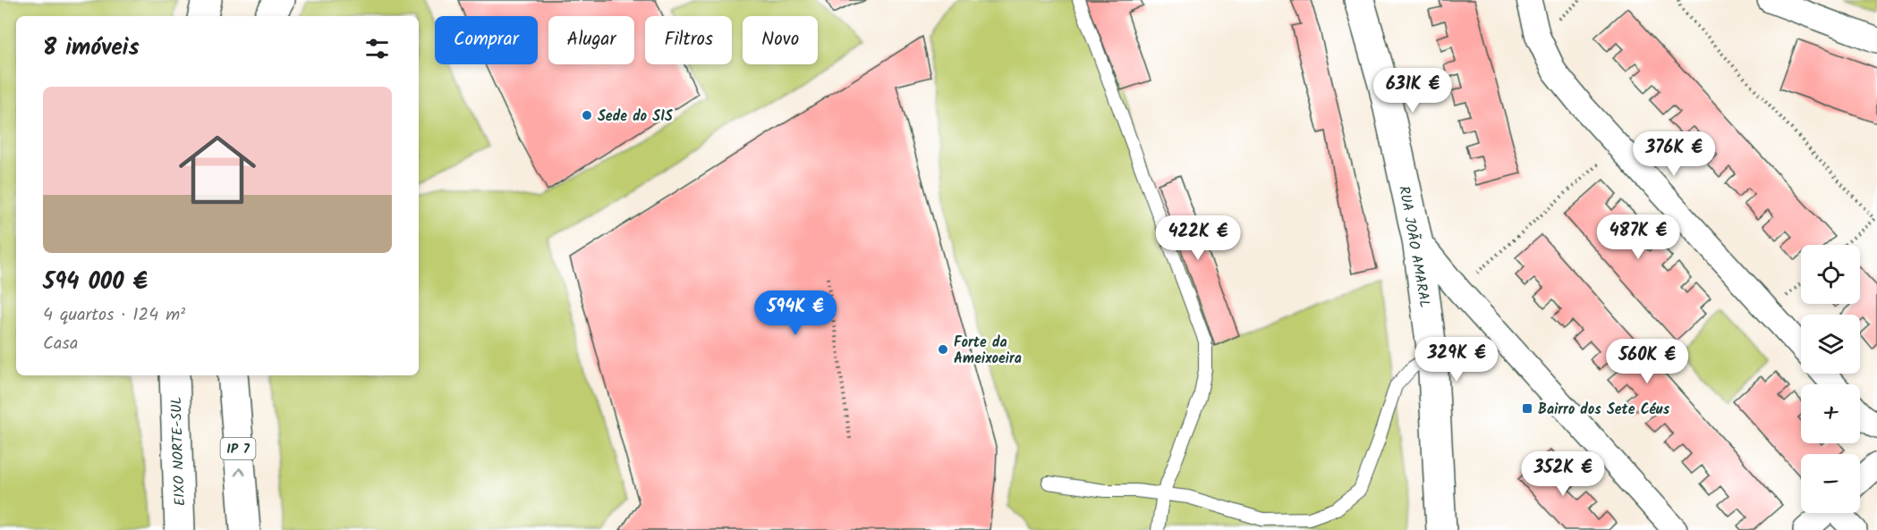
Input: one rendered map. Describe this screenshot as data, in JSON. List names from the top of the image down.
{
  "streets": {
    "main road": ["RUA JOÃO AMARAL", "IP 7", "EIXO NORTE-SUL"]
  },
  "places": {
    "other": ["Sede do SIS", "Forte da Ameixoeira"],
    "transit": ["Bairro dos Sete Céus"]
  },
  "page": {
    "chip": [
      "Comprar",
      "Alugar",
      "Filtros",
      "Novo"
    ],
    "heading": "8 imóveis",
    "price": [
      "631K €",
      "376K €",
      "487K €",
      "422K €",
      "594K €",
      "329K €",
      "560K €",
      "352K €"
    ],
    "list": [
      {
        "name": "594 000 €",
        "note": "4 quartos · 124 m² · Casa"
      }
    ],
    "map_buttons": ["+", "−"]
  }
}
